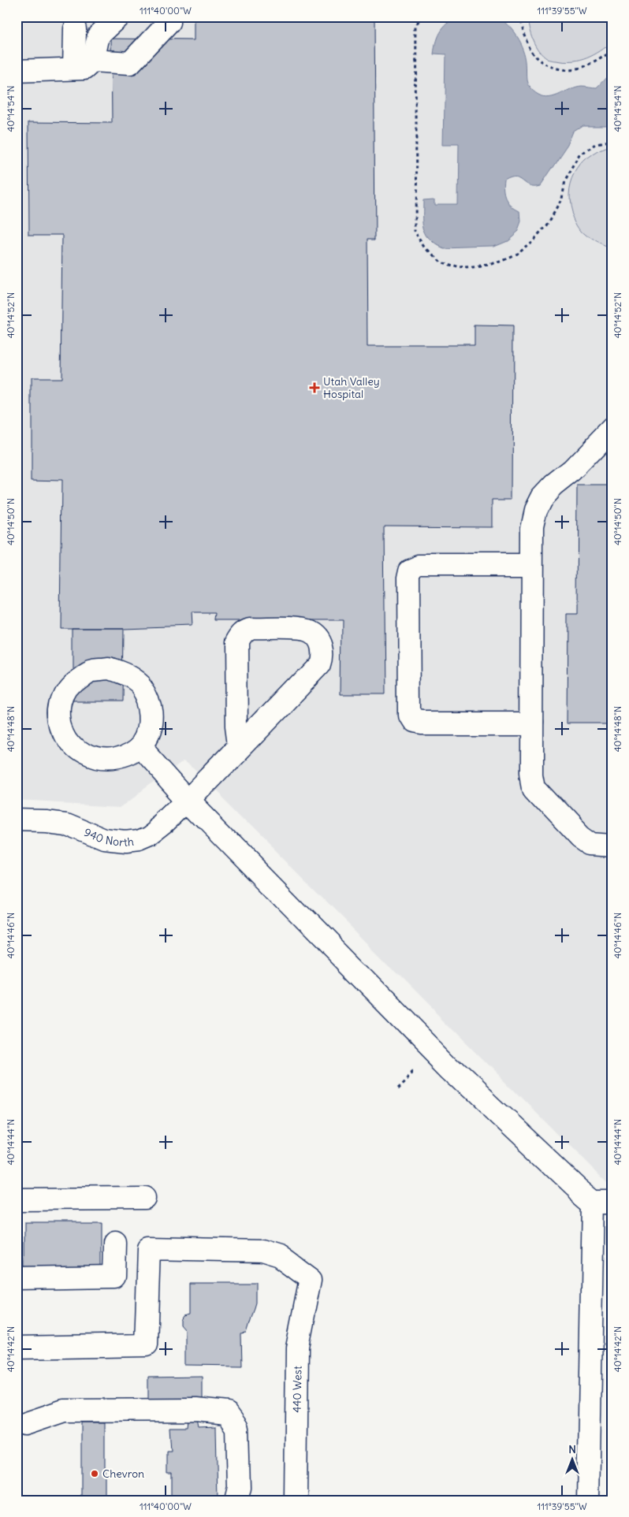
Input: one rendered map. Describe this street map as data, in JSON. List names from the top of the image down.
{
  "streets": {
    "street": ["940 North", "440 West"]
  },
  "places": {
    "health": ["Utah Valley Hospital"],
    "other": ["Chevron"]
  },
  "north": "top",
  "coordinates": [
    "111°40'00\"W",
    "111°39'55\"W",
    "40°14'54\"N",
    "40°14'52\"N",
    "40°14'50\"N",
    "40°14'48\"N",
    "40°14'46\"N",
    "40°14'44\"N",
    "40°14'42\"N"
  ]
}
